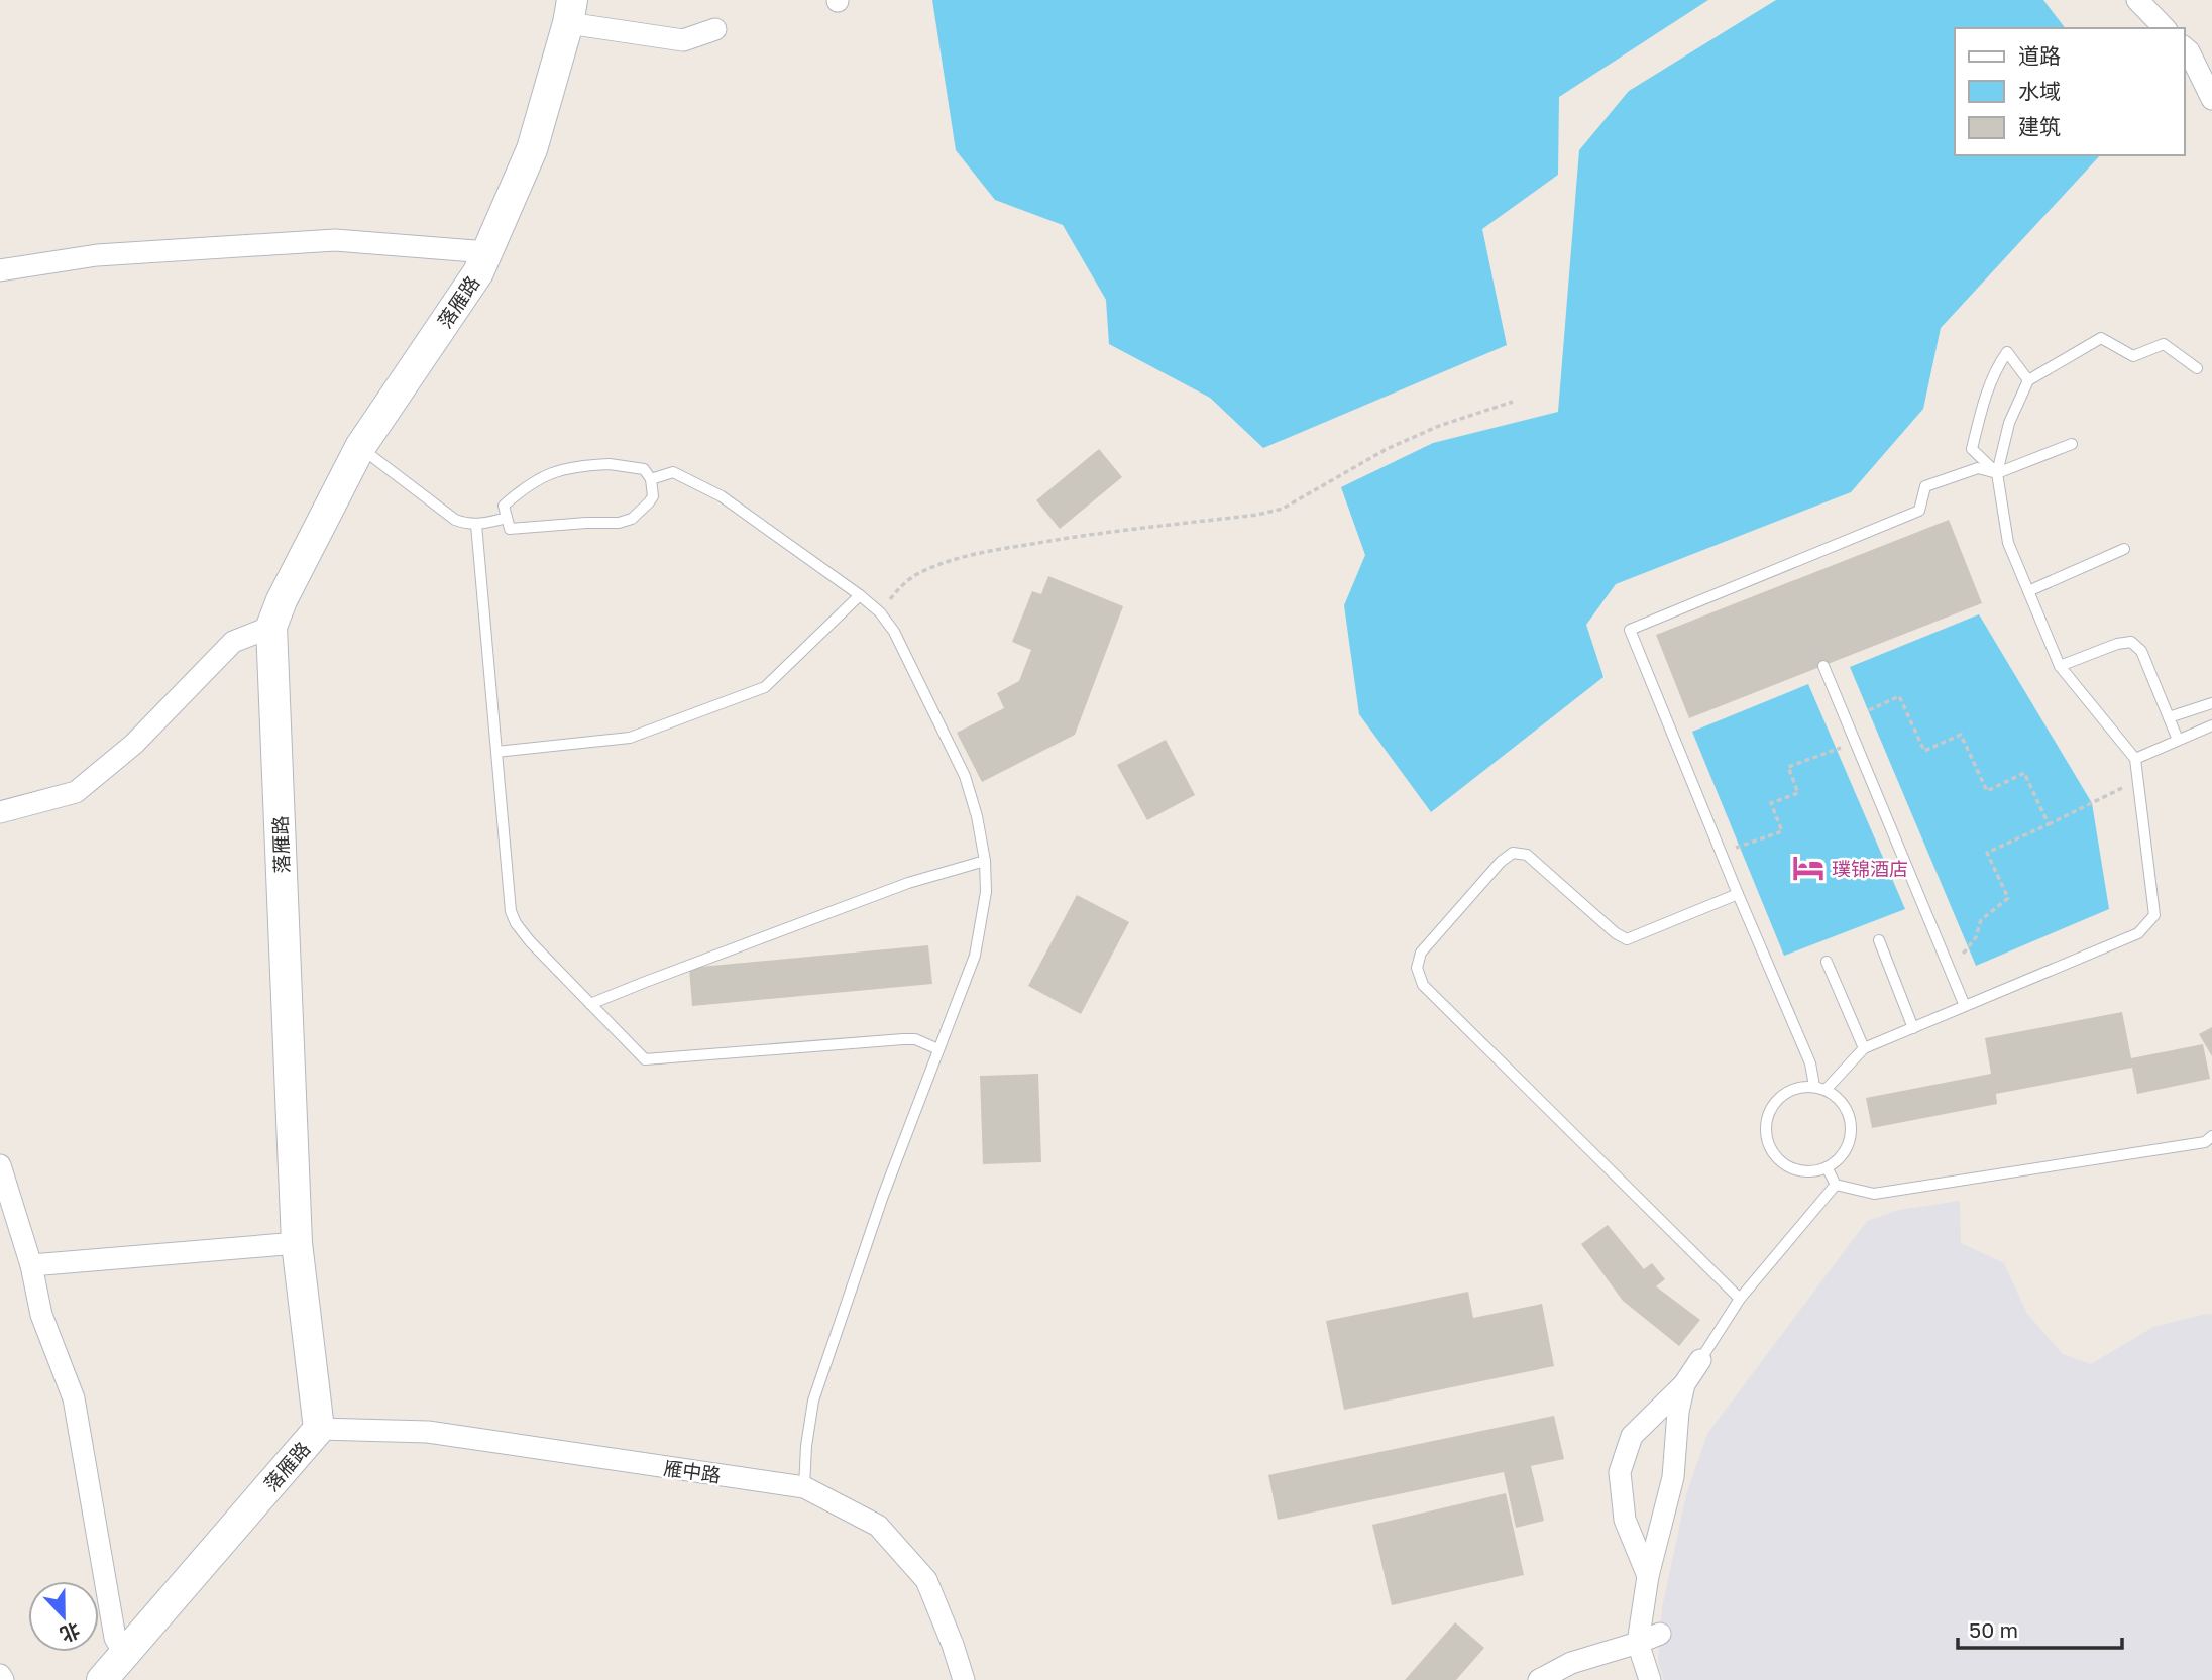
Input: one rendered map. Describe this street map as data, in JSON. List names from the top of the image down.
{
  "streets": {
    "street": ["落雁路", "雁中路"]
  },
  "crossings": [
    ["落雁路", "雁中路"]
  ],
  "places": {
    "hotel": ["璞锦酒店"]
  },
  "legend": ["道路", "水域", "建筑"],
  "scale_bar": "50 m",
  "north": "bottom"
}
